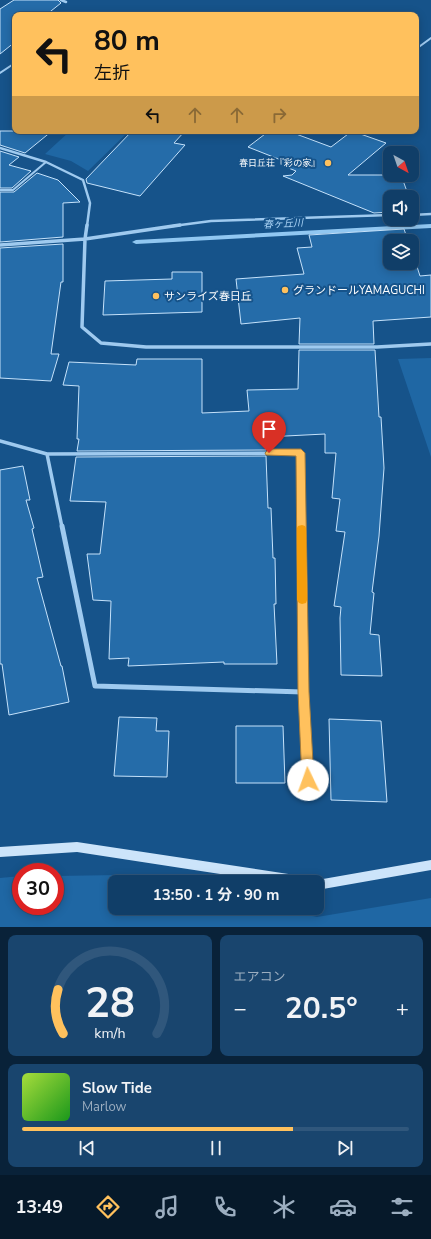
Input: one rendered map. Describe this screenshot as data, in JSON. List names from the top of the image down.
{
  "water": ["春ヶ丘川"],
  "places": ["春日丘荘『彩の家』", "グランドールYAMAGUCHI", "サンライズ春日丘"],
  "north": "bottom right",
  "page": {
    "turn": ["80 m", "左折"],
    "limit": "30",
    "trip": "13:50 · 1 分 · 90 m",
    "tile": "エアコン",
    "heat": ["−", "20.5°", "+"],
    "song": ["Slow Tide", "Marlow"],
    "tabs": "13:49",
    "gauge": ["28", "km/h"]
  }
}
